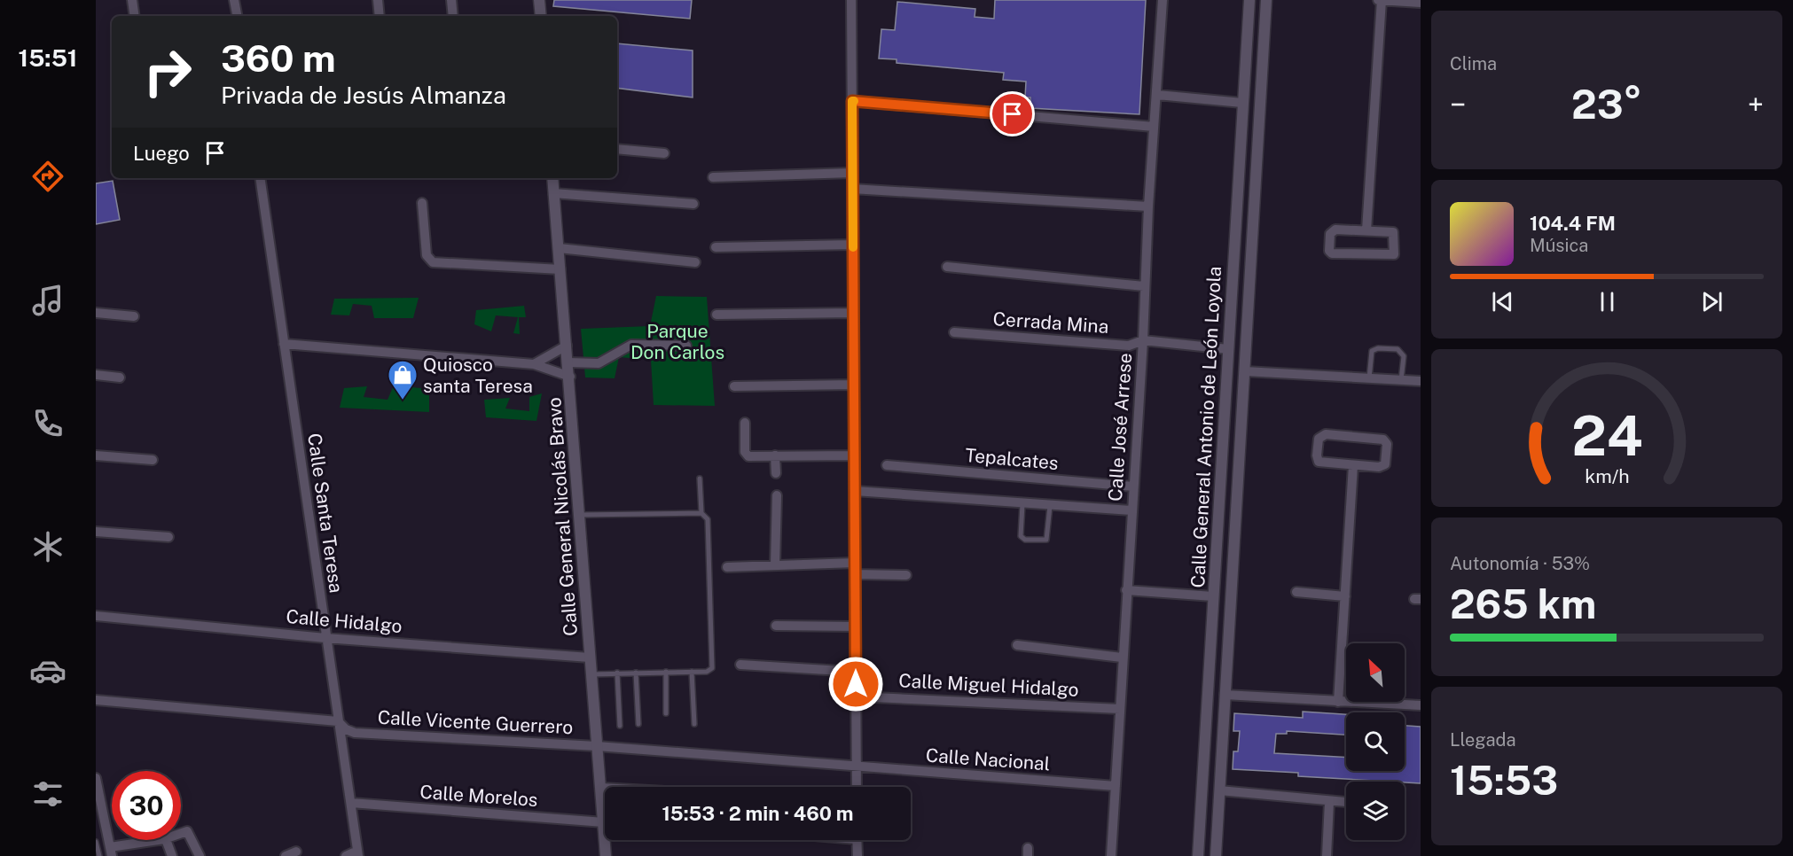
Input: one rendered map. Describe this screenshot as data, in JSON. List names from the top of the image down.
{
  "streets": {
    "street": [
      "Cerrada Mina",
      "Calle José Arrese",
      "Calle General Antonio de León Loyola",
      "Tepalcates",
      "Calle Santa Teresa",
      "Calle General Nicolás Bravo",
      "Calle Hidalgo",
      "Calle Miguel Hidalgo",
      "Calle Vicente Guerrero",
      "Calle Nacional",
      "Calle Morelos"
    ]
  },
  "crossings": [
    ["Cerrada Mina", "Calle José Arrese"],
    ["Cerrada Mina", "Calle General Antonio de León Loyola"],
    ["Calle José Arrese", "Tepalcates"],
    ["Calle José Arrese", "Calle Miguel Hidalgo"],
    ["Calle José Arrese", "Calle Nacional"],
    ["Calle Santa Teresa", "Calle Hidalgo"],
    ["Calle Santa Teresa", "Calle Vicente Guerrero"],
    ["Calle Santa Teresa", "Calle Morelos"],
    ["Calle General Nicolás Bravo", "Calle Hidalgo"],
    ["Calle General Nicolás Bravo", "Calle Vicente Guerrero"],
    ["Calle Vicente Guerrero", "Calle Nacional"]
  ],
  "parks": ["Parque Don Carlos"],
  "places": {
    "shop": ["Quiosco santa Teresa"]
  },
  "north": "top left",
  "page": {
    "tabs": "15:51",
    "tile": [
      "Clima",
      ["Autonomía · 53%", "265 km"],
      ["Llegada", "15:53"]
    ],
    "turn": ["360 m", "Privada de Jesús Almanza"],
    "heat": ["−", "23°", "+"],
    "then": "Luego",
    "song": ["104.4 FM", "Música"],
    "limit": "30",
    "trip": "15:53 · 2 min · 460 m",
    "gauge": ["24", "km/h"]
  }
}
